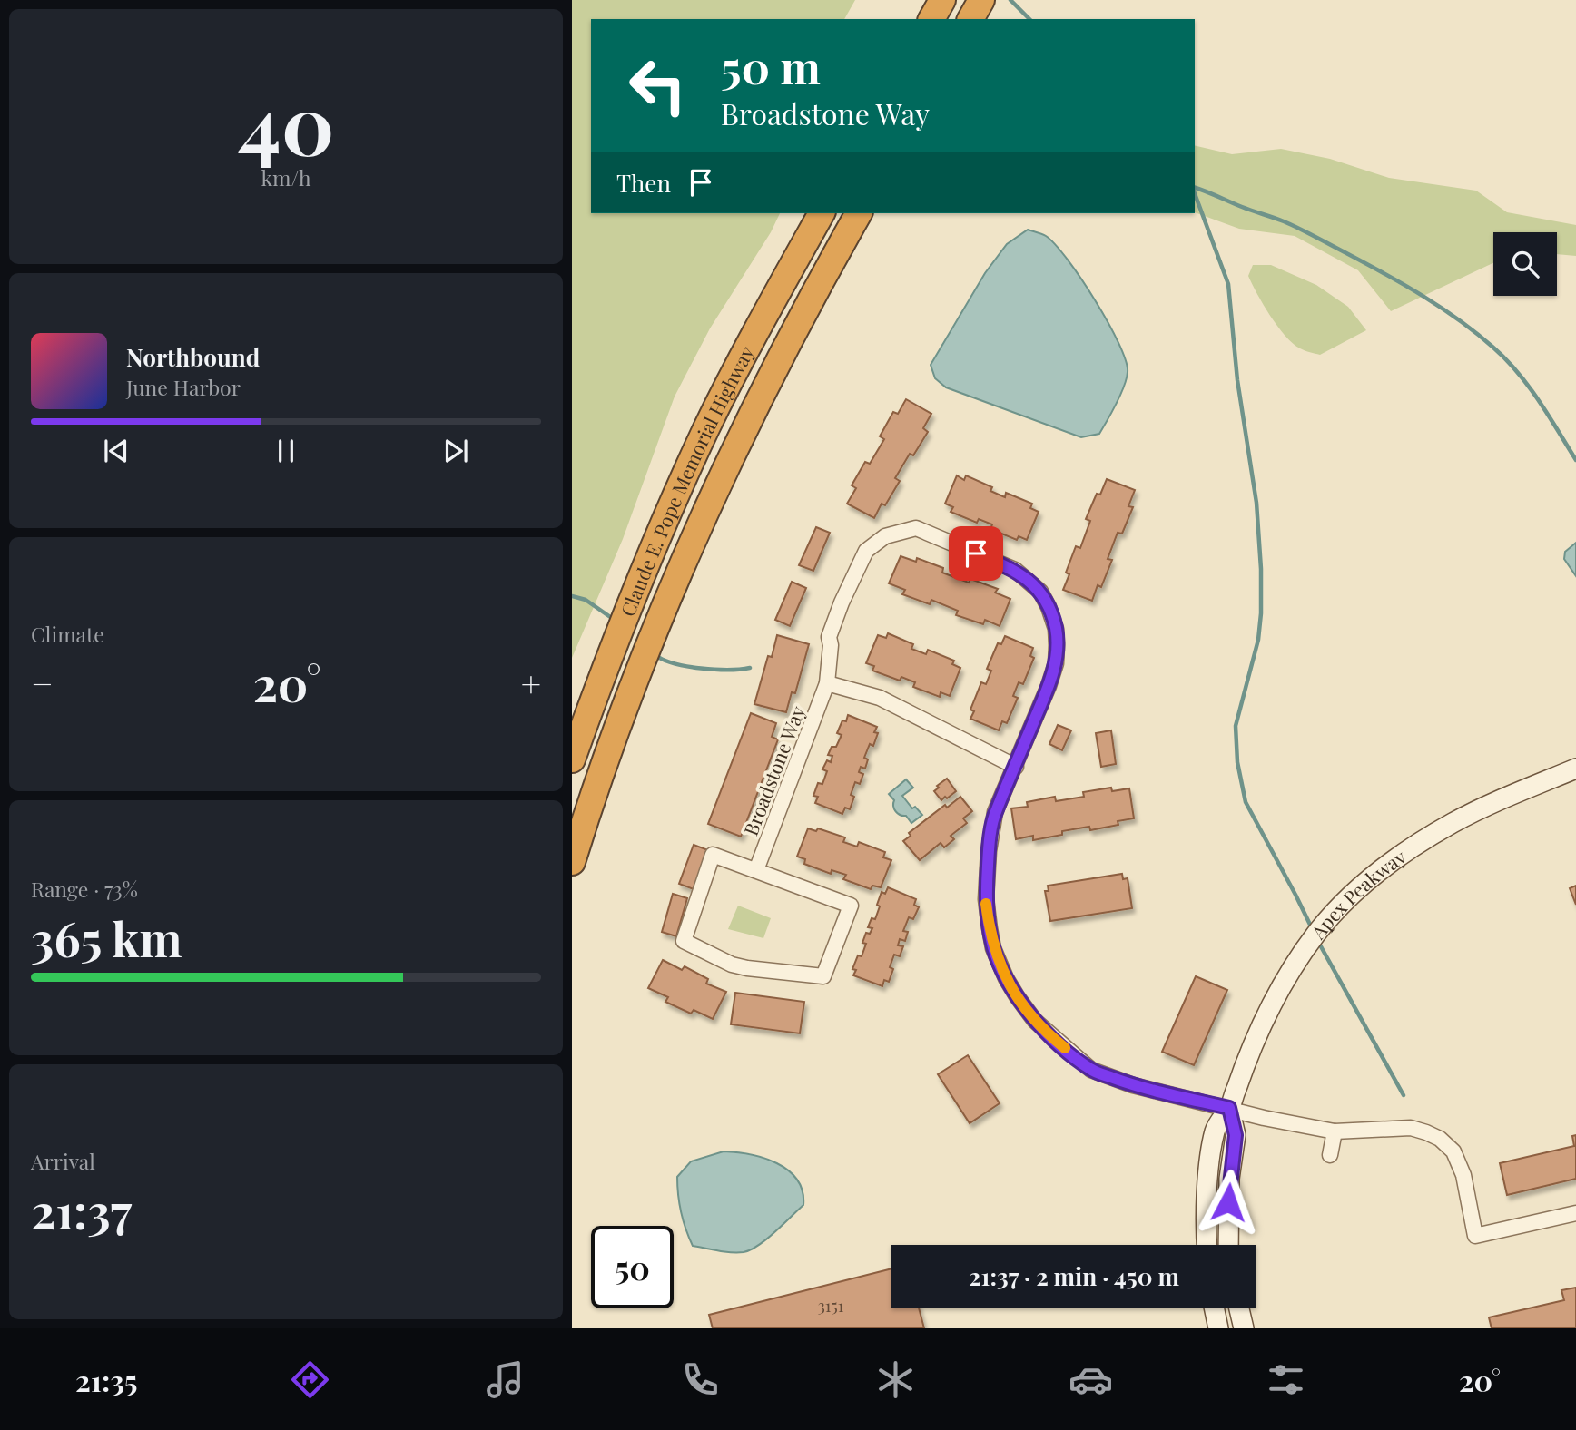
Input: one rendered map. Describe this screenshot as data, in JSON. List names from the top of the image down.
{
  "streets": {
    "highway": ["Claude E. Pope Memorial Highway"],
    "main road": ["Apex Peakway"],
    "street": ["Broadstone Way"]
  },
  "crossings": [
    ["Broadstone Way", "Apex Peakway"]
  ],
  "house_numbers": ["3151"],
  "page": {
    "tile": [
      ["40", "km/h"],
      "Climate",
      ["Range · 73%", "365 km"],
      ["Arrival", "21:37"]
    ],
    "turn": ["50 m", "Broadstone Way"],
    "then": "Then",
    "song": ["Northbound", "June Harbor"],
    "heat": ["−", "20°", "+"],
    "limit": "50",
    "trip": "21:37 · 2 min · 450 m",
    "tabs": ["21:35", "20°"]
  }
}
